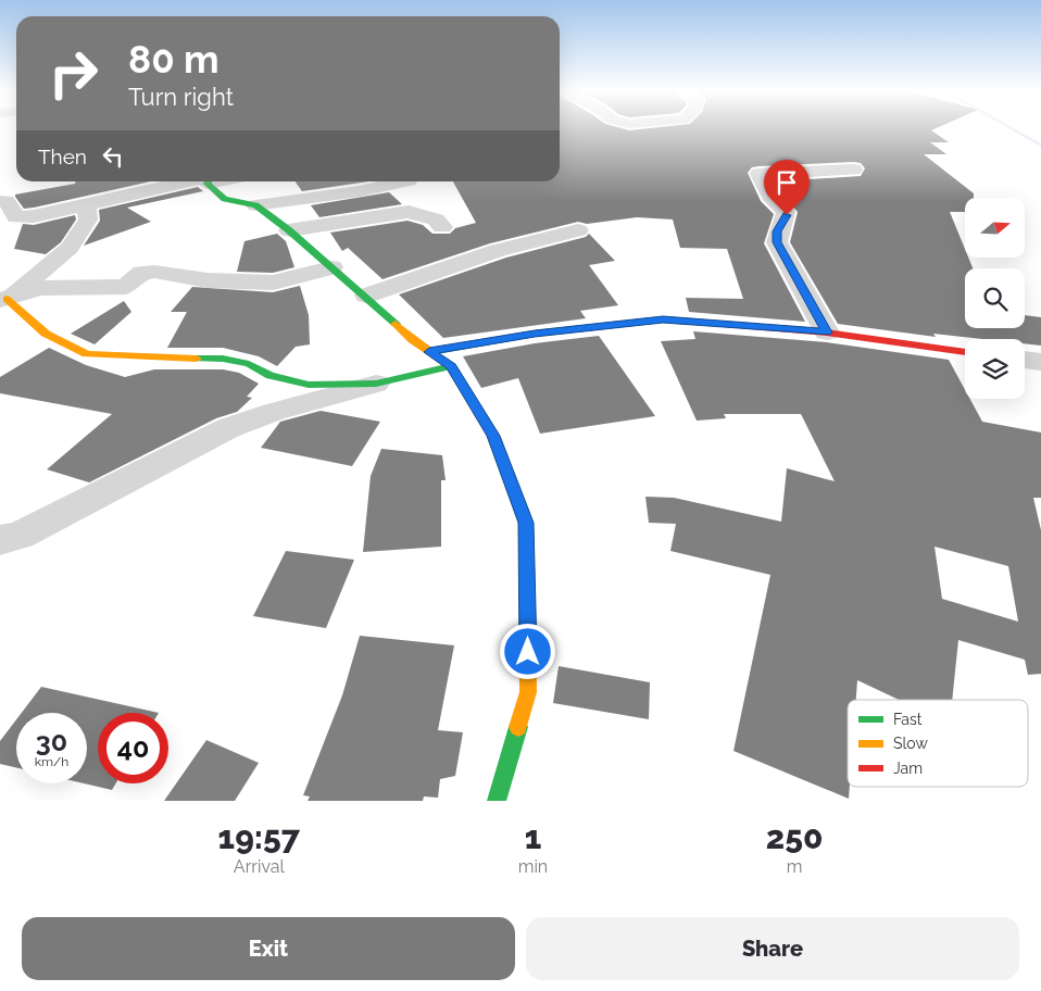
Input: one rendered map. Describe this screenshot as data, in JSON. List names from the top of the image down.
{
  "legend": ["Fast", "Slow", "Jam"],
  "north": "right",
  "page": {
    "turn": ["80 m", "Turn right"],
    "then": "Then",
    "speed": "30 km/h",
    "limit": "40",
    "eta": [
      "19:57",
      "Arrival",
      "1",
      "min",
      "250",
      "m"
    ],
    "buttons": ["Exit", "Share"]
  }
}
